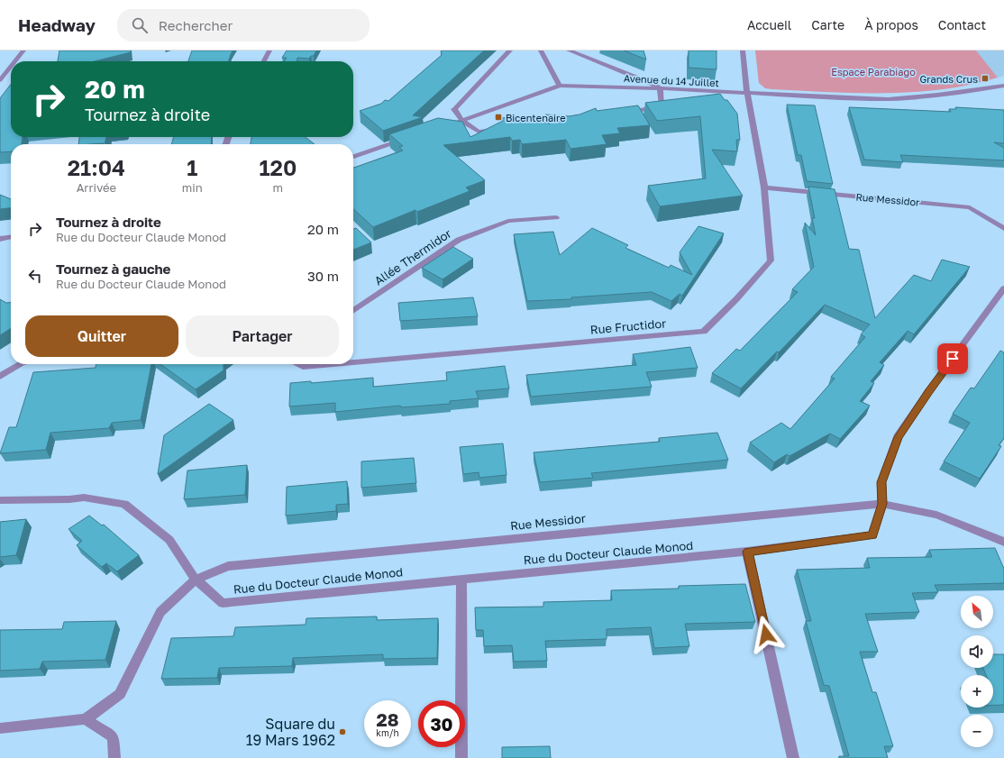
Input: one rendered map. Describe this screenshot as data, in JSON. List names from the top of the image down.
{
  "streets": {
    "street": [
      "Avenue du 14 Juillet",
      "Rue Messidor",
      "Allée Thermidor",
      "Rue Fructidor",
      "Rue du Docteur Claude Monod"
    ]
  },
  "crossings": [
    ["Avenue du 14 Juillet", "Rue Fructidor"],
    ["Rue Messidor", "Rue Fructidor"],
    ["Rue Messidor", "Rue du Docteur Claude Monod"]
  ],
  "parks": ["Espace Parabiago"],
  "places": {
    "transit": ["Grands Crus", "Bicentenaire"],
    "other": ["Square du 19 Mars 1962"]
  },
  "north": "top left",
  "page": {
    "header": "Headway",
    "search": "Rechercher",
    "nav": [
      "Accueil",
      "Carte",
      "À propos",
      "Contact"
    ],
    "turn": ["20 m", "Tournez à droite"],
    "eta": [
      "21:04",
      "Arrivée",
      "1",
      "min",
      "120",
      "m"
    ],
    "list": [
      {
        "name": "Tournez à droite",
        "note": "Rue du Docteur Claude Monod",
        "value": "20 m"
      },
      {
        "name": "Tournez à gauche",
        "note": "Rue du Docteur Claude Monod",
        "value": "30 m"
      }
    ],
    "buttons": ["Quitter", "Partager"],
    "map_buttons": ["+", "−"],
    "speed": "28 km/h",
    "limit": "30"
  }
}
